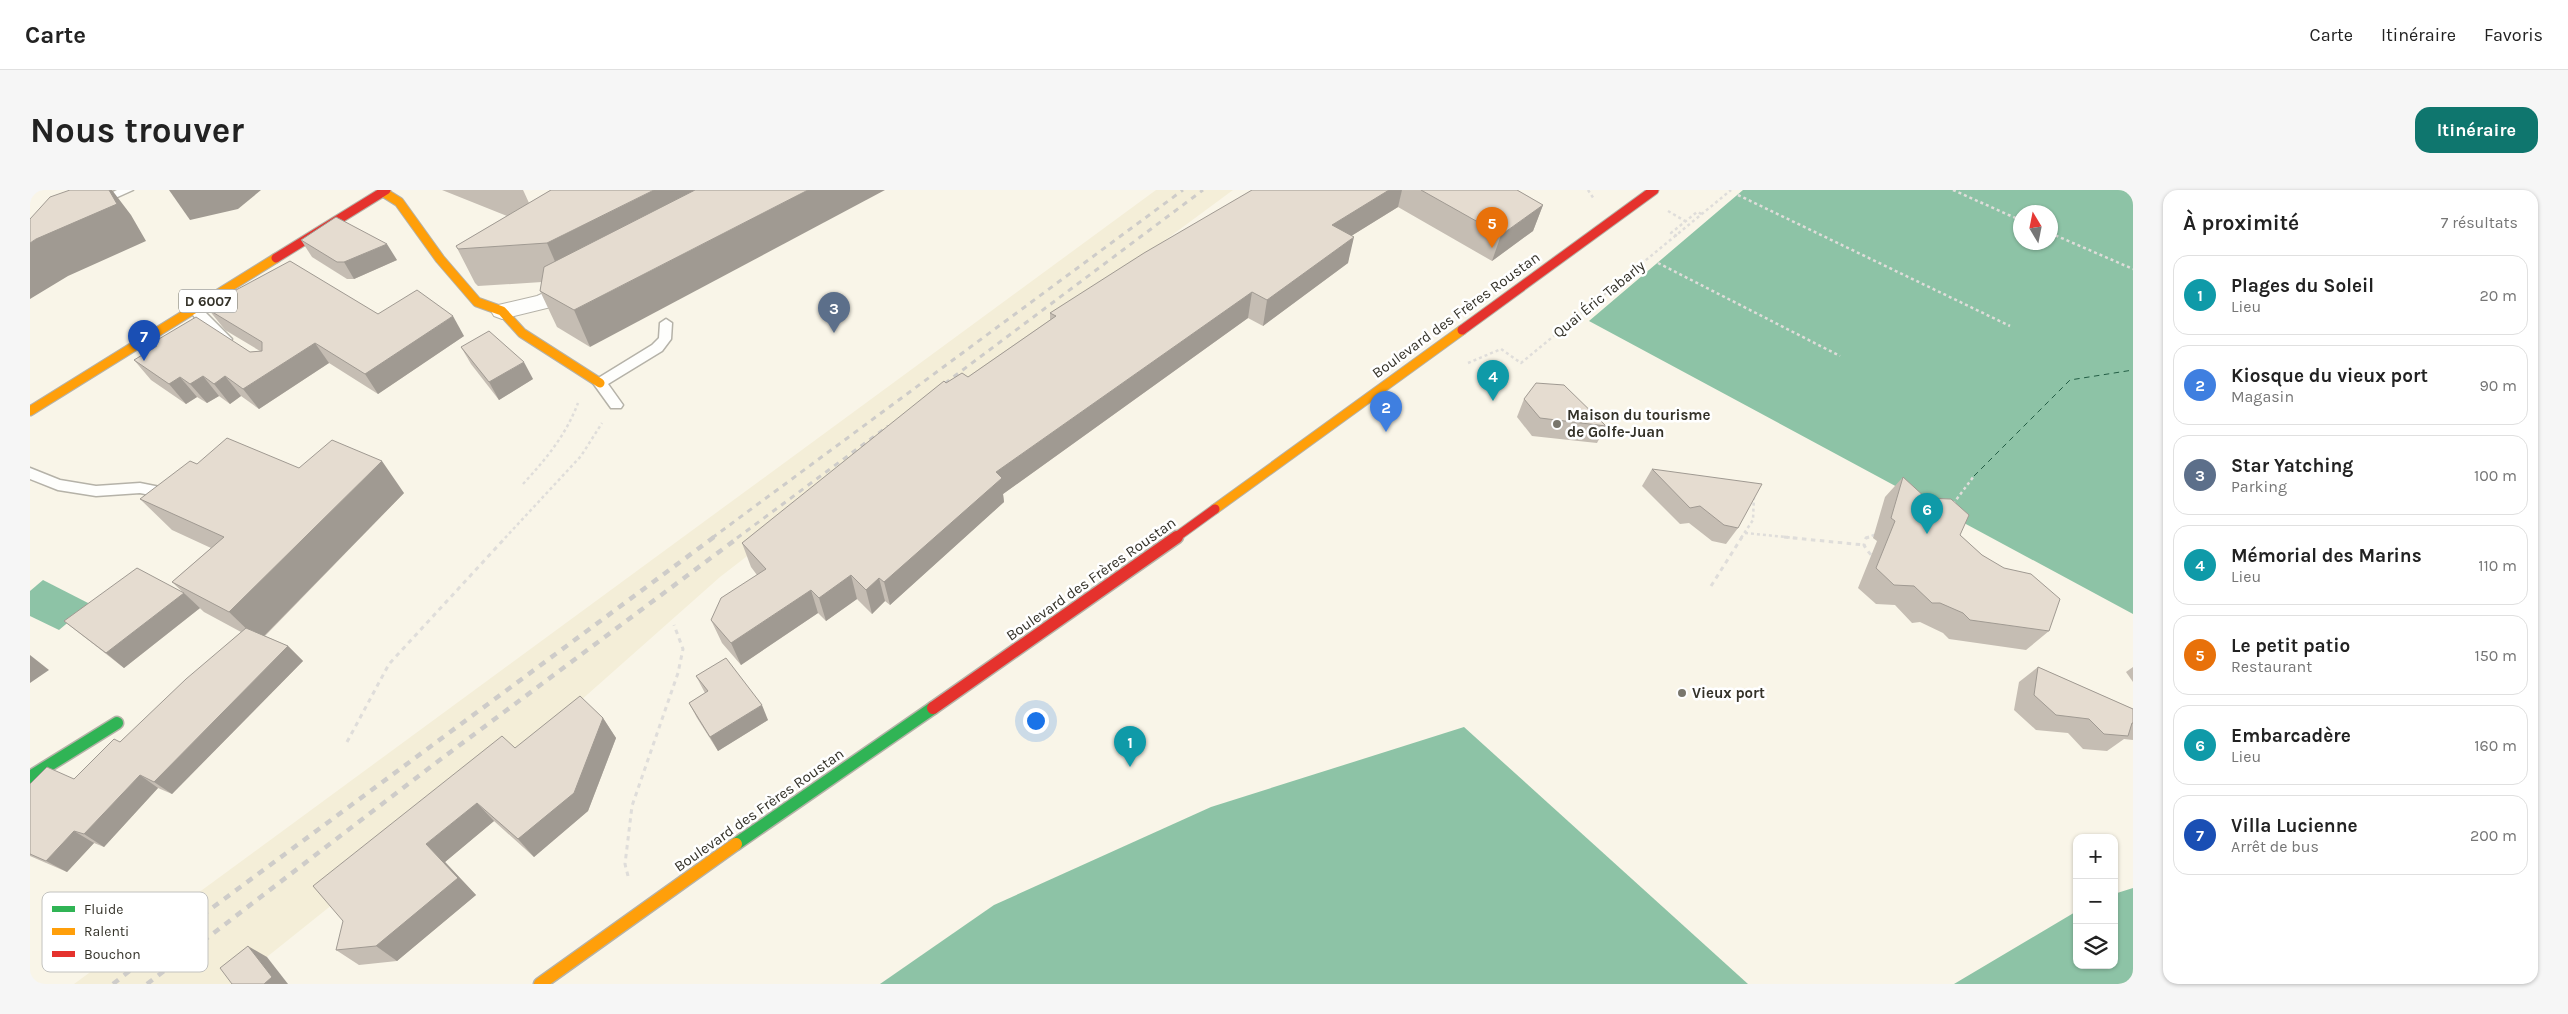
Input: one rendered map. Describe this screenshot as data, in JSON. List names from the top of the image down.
{
  "streets": {
    "main road": ["D 6007", "Boulevard des Frères Roustan"],
    "path": ["Quai Éric Tabarly"]
  },
  "places": ["Maison du tourisme de Golfe-Juan", "Vieux port"],
  "legend": ["Fluide", "Ralenti", "Bouchon"],
  "north": "top",
  "page": {
    "header": "Carte",
    "nav": ["Carte", "Itinéraire", "Favoris"],
    "buttons": "Itinéraire",
    "title": "Nous trouver",
    "heading": ["À proximité", "7 résultats"],
    "pins": [
      "5",
      "3",
      "7",
      "4",
      "2",
      "6",
      "1"
    ],
    "list": [
      {
        "mark": "1",
        "name": "Plages du Soleil",
        "note": "Lieu",
        "value": "20 m"
      },
      {
        "mark": "2",
        "name": "Kiosque du vieux port",
        "note": "Magasin",
        "value": "90 m"
      },
      {
        "mark": "3",
        "name": "Star Yatching",
        "note": "Parking",
        "value": "100 m"
      },
      {
        "mark": "4",
        "name": "Mémorial des Marins",
        "note": "Lieu",
        "value": "110 m"
      },
      {
        "mark": "5",
        "name": "Le petit patio",
        "note": "Restaurant",
        "value": "150 m"
      },
      {
        "mark": "6",
        "name": "Embarcadère",
        "note": "Lieu",
        "value": "160 m"
      },
      {
        "mark": "7",
        "name": "Villa Lucienne",
        "note": "Arrêt de bus",
        "value": "200 m"
      }
    ],
    "map_buttons": ["+", "−"]
  }
}
